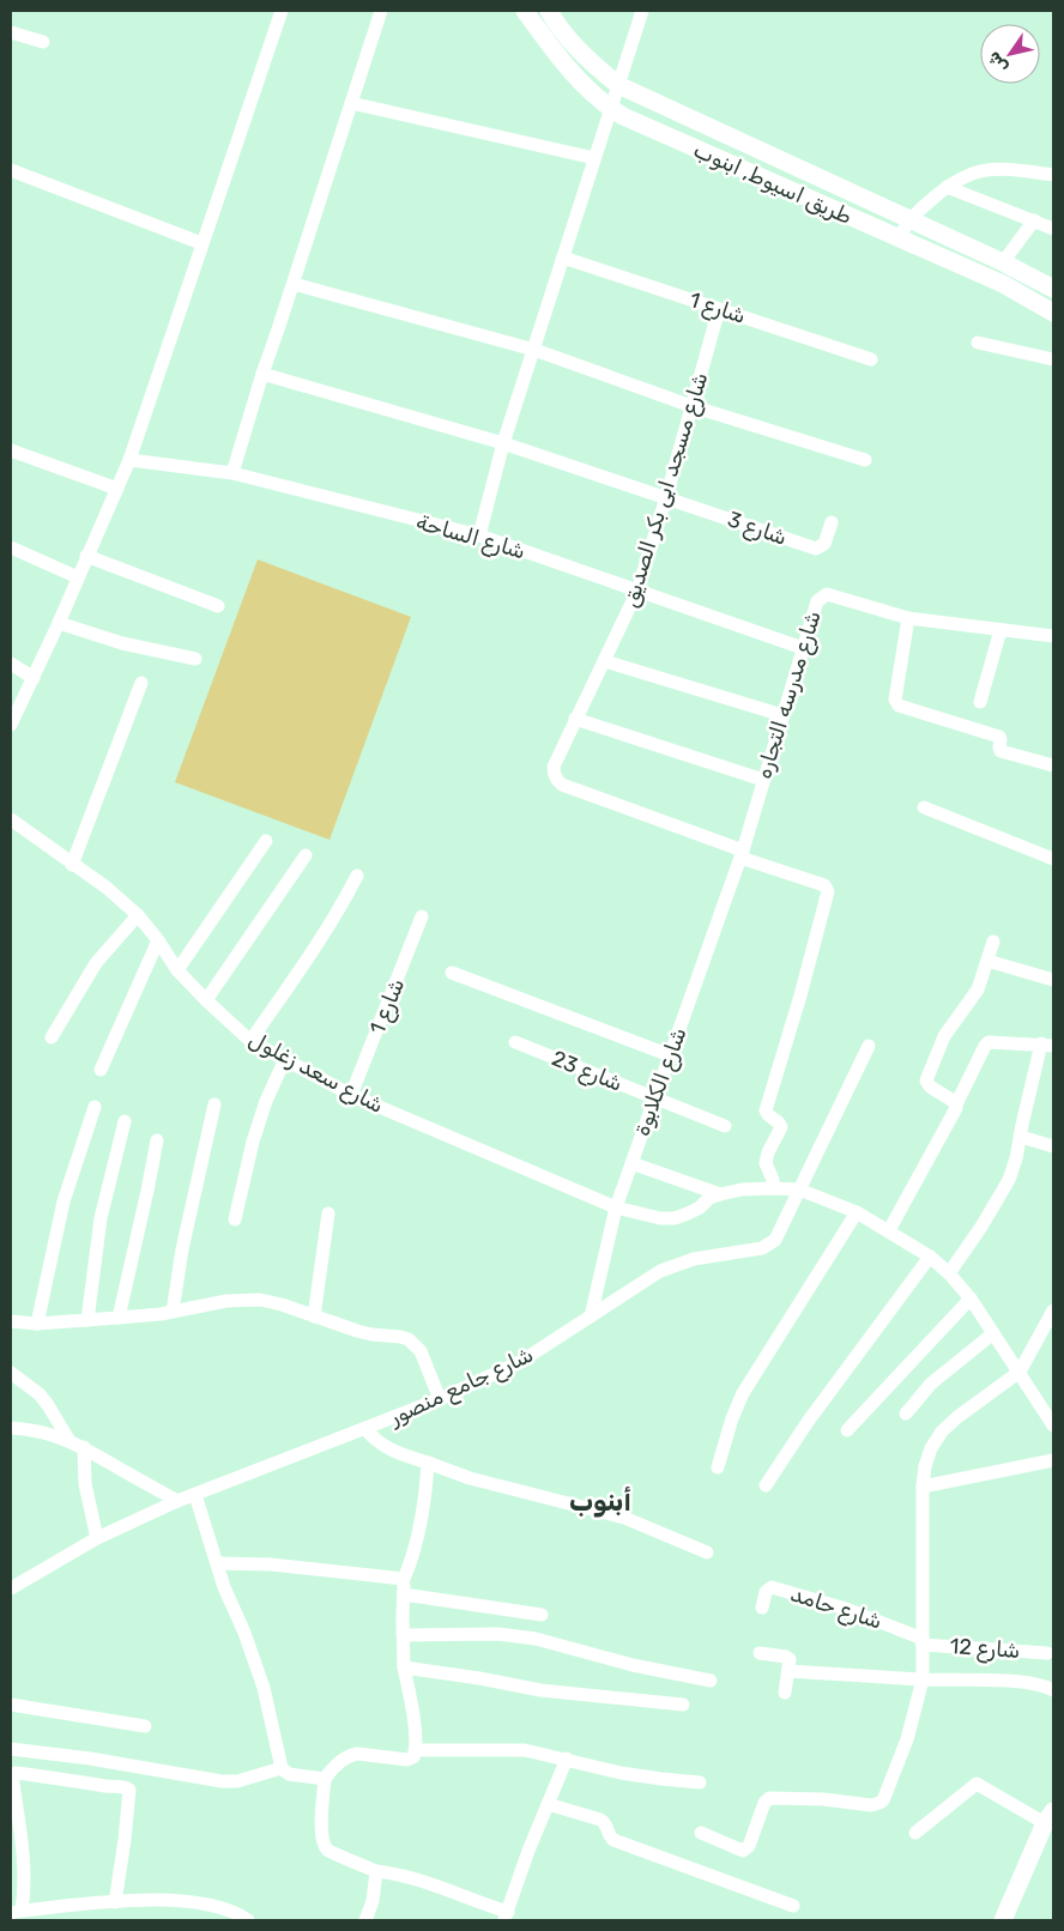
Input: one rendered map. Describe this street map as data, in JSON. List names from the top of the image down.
{
  "streets": {
    "main road": ["طريق اسيوط, ابنوب"],
    "street": [
      "شارع 1",
      "شارع مسجد ابى بكر الصديق",
      "شارع 3",
      "شارع الساحة",
      "شارع مدرسه التجاره",
      "شارع 23",
      "شارع سعد زغلول",
      "شارع الكلابوة",
      "شارع جامع منصور",
      "شارع حامد",
      "شارع 12"
    ]
  },
  "crossings": [
    ["شارع 1", "شارع مسجد ابى بكر الصديق"],
    ["شارع 1", "شارع سعد زغلول"],
    ["شارع مسجد ابى بكر الصديق", "شارع 3"],
    ["شارع مسجد ابى بكر الصديق", "شارع الساحة"],
    ["شارع مسجد ابى بكر الصديق", "شارع مدرسه التجاره"],
    ["شارع مسجد ابى بكر الصديق", "شارع الكلابوة"],
    ["شارع الساحة", "شارع مدرسه التجاره"],
    ["شارع مدرسه التجاره", "شارع الكلابوة"],
    ["شارع 23", "شارع الكلابوة"],
    ["شارع سعد زغلول", "شارع الكلابوة"],
    ["شارع الكلابوة", "شارع جامع منصور"],
    ["شارع حامد", "شارع 12"]
  ],
  "districts": ["أبنوب"],
  "north": "bottom left"
}
